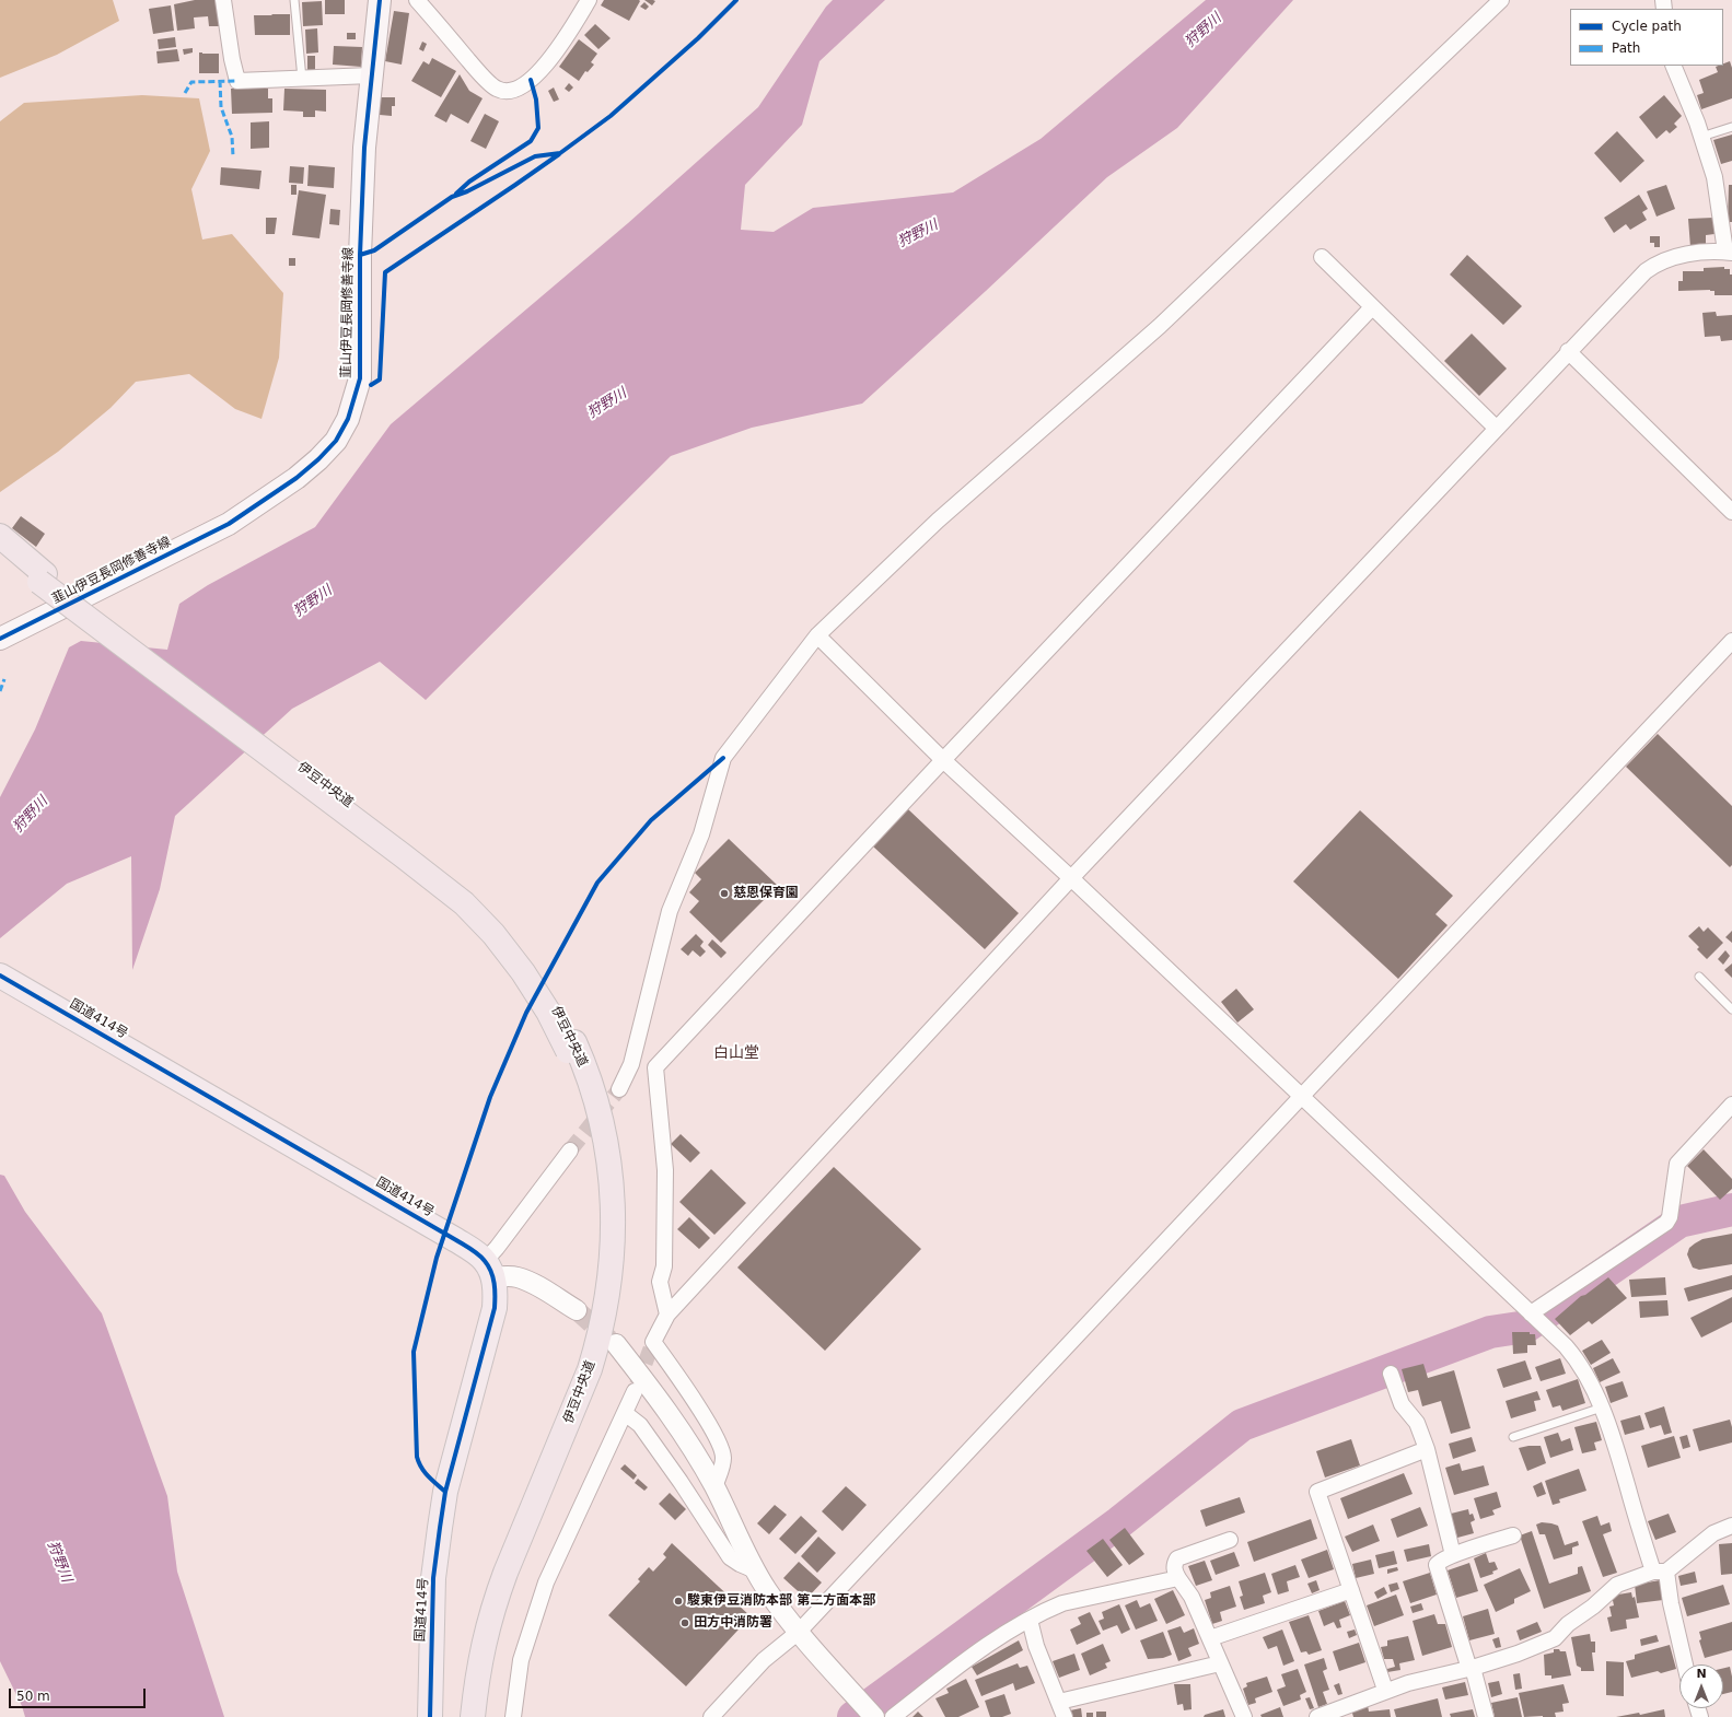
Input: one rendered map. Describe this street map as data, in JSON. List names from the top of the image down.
{
  "streets": {
    "highway": ["伊豆中央道", "国道414号"],
    "main road": ["韮山伊豆長岡修善寺線"]
  },
  "districts": ["白山堂"],
  "water": ["狩野川"],
  "places": ["慈恩保育園", "駿東伊豆消防本部 第二方面本部", "田方中消防署"],
  "legend": ["Cycle path", "Path"],
  "scale_bar": "50 m",
  "north": "top"
}
